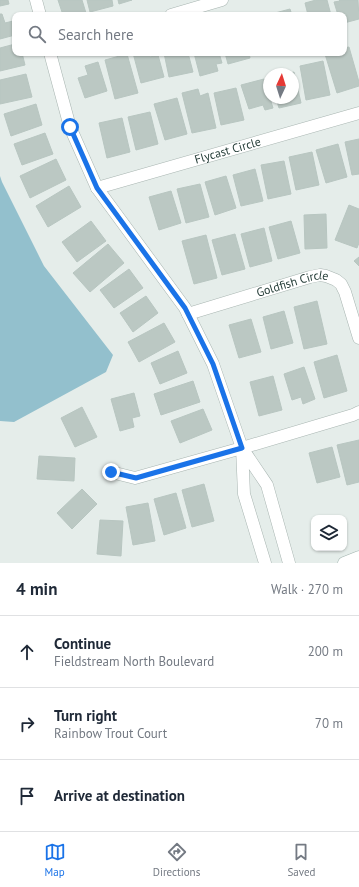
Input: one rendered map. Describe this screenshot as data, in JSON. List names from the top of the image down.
{
  "streets": {
    "street": ["Flycast Circle", "Goldfish Circle"]
  },
  "north": "top",
  "page": {
    "search": "Search here",
    "heading": ["4 min", "Walk · 270 m"],
    "list": [
      ["Continue", "Fieldstream North Boulevard", "200 m"],
      ["Turn right", "Rainbow Trout Court", "70 m"],
      "Arrive at destination"
    ],
    "nav": ["Map", "Directions", "Saved"]
  }
}
